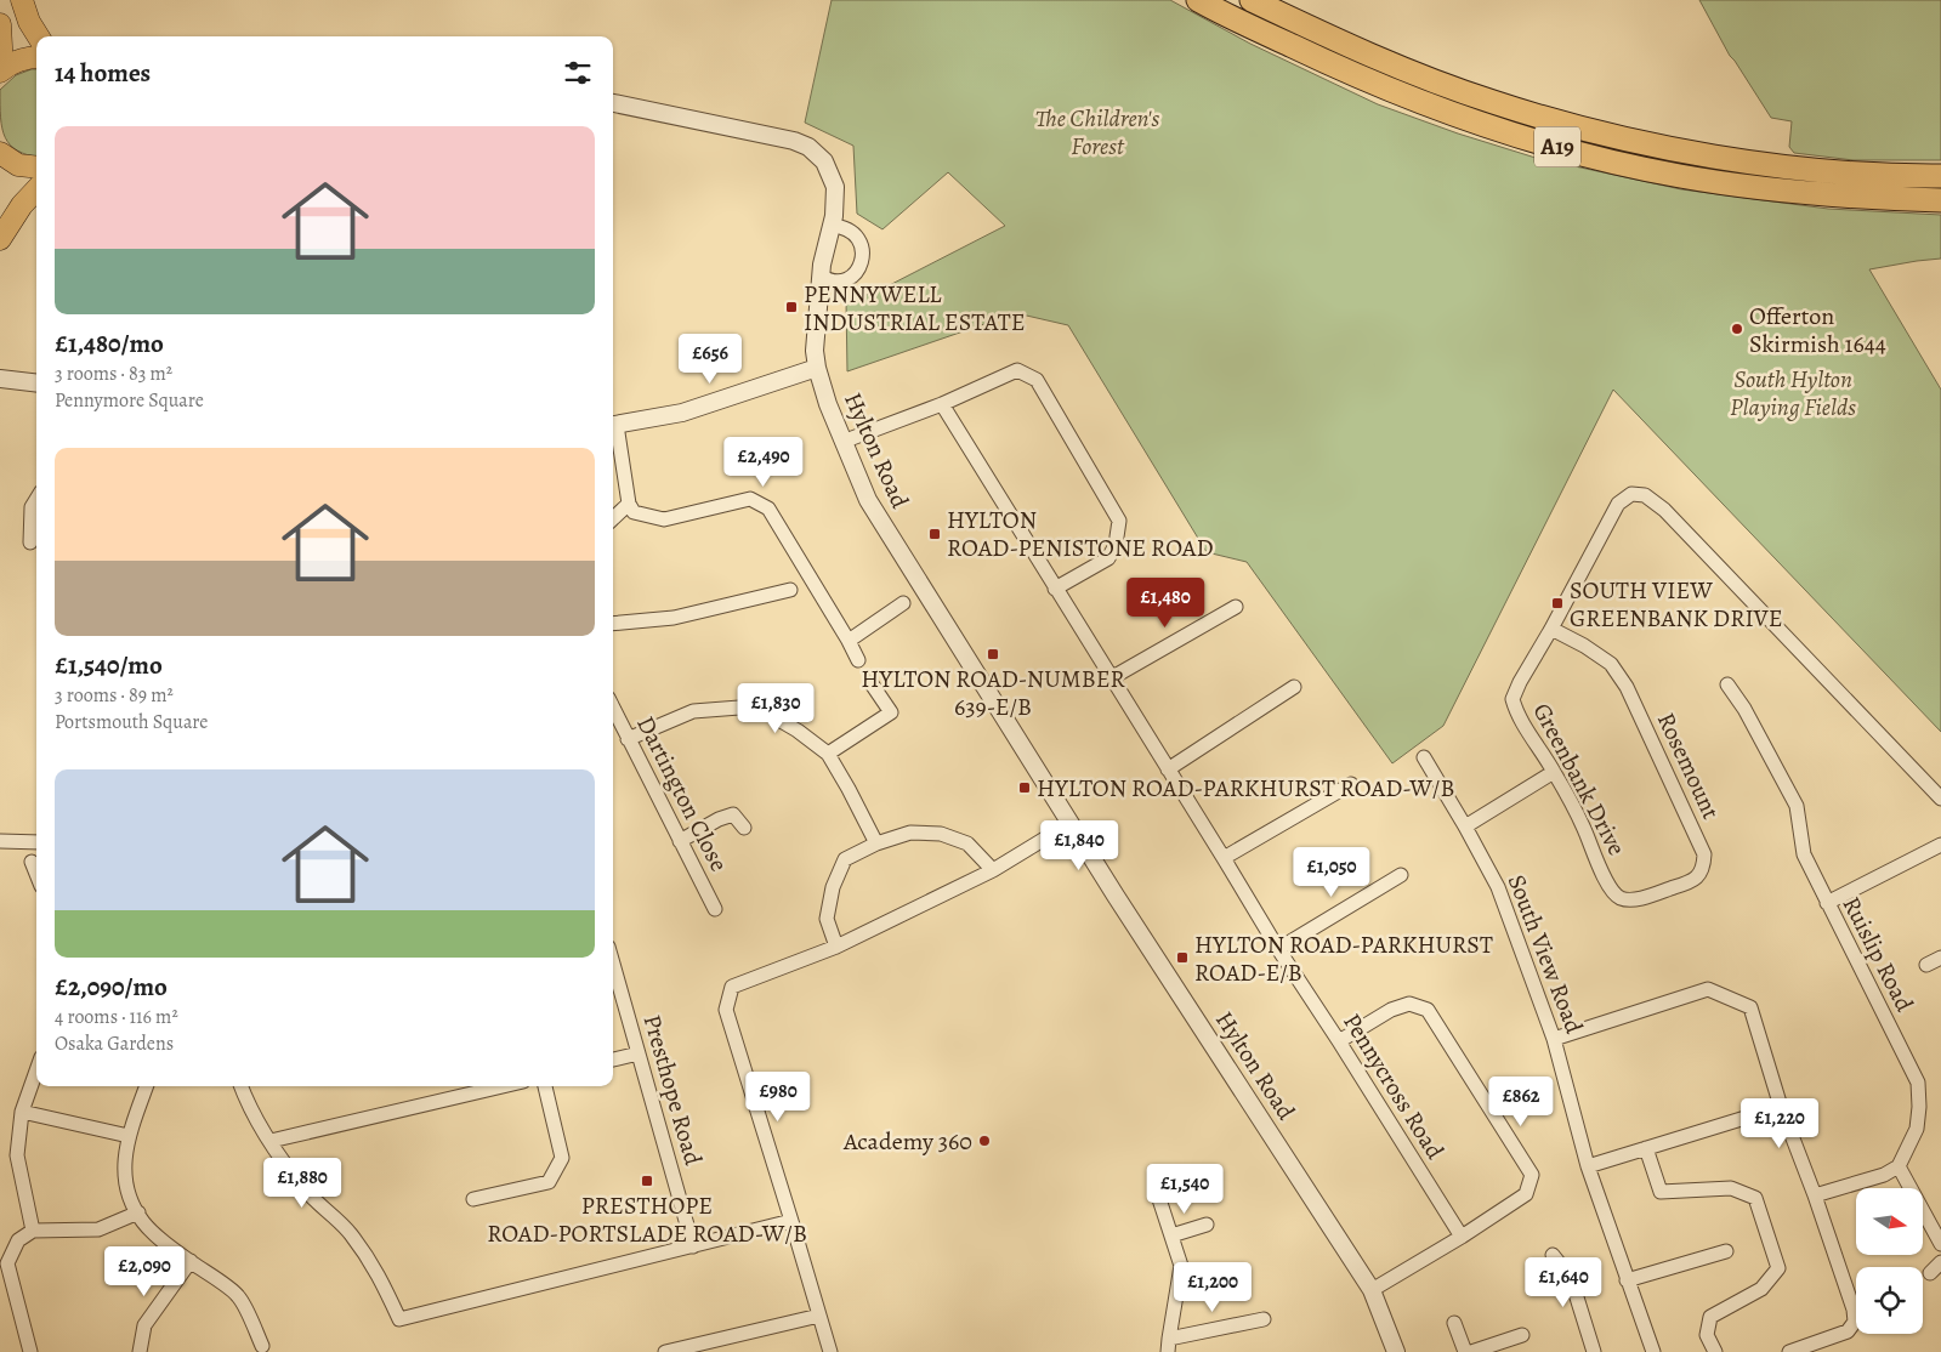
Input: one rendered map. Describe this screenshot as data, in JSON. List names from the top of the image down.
{
  "streets": {
    "highway": ["A19"],
    "street": [
      "Hylton Road",
      "Rosemount",
      "Greenbank Drive",
      "Dartington Close",
      "South View Road",
      "Ruislip Road",
      "Pennycross Road",
      "Presthope Road"
    ]
  },
  "crossings": [
    ["Rosemount", "Greenbank Drive"]
  ],
  "parks": ["The Children's Forest", "South Hylton Playing Fields"],
  "places": {
    "transit": [
      "PENNYWELL INDUSTRIAL ESTATE",
      "HYLTON ROAD-PENISTONE ROAD",
      "SOUTH VIEW GREENBANK DRIVE",
      "HYLTON ROAD-NUMBER 639-E/B",
      "HYLTON ROAD-PARKHURST ROAD-W/B",
      "HYLTON ROAD-PARKHURST ROAD-E/B",
      "PRESTHOPE ROAD-PORTSLADE ROAD-W/B"
    ],
    "other": ["Offerton Skirmish 1644", "Academy 360"]
  },
  "north": "right",
  "page": {
    "heading": "14 homes",
    "list": [
      {
        "name": "£1,480/mo",
        "note": "3 rooms · 83 m² · Pennymore Square"
      },
      {
        "name": "£1,540/mo",
        "note": "3 rooms · 89 m² · Portsmouth Square"
      },
      {
        "name": "£2,090/mo",
        "note": "4 rooms · 116 m² · Osaka Gardens"
      }
    ],
    "price": [
      "£656",
      "£2,490",
      "£1,480",
      "£1,830",
      "£1,840",
      "£1,050",
      "£980",
      "£862",
      "£1,220",
      "£1,880",
      "£1,540",
      "£2,090",
      "£1,640",
      "£1,200"
    ]
  }
}
